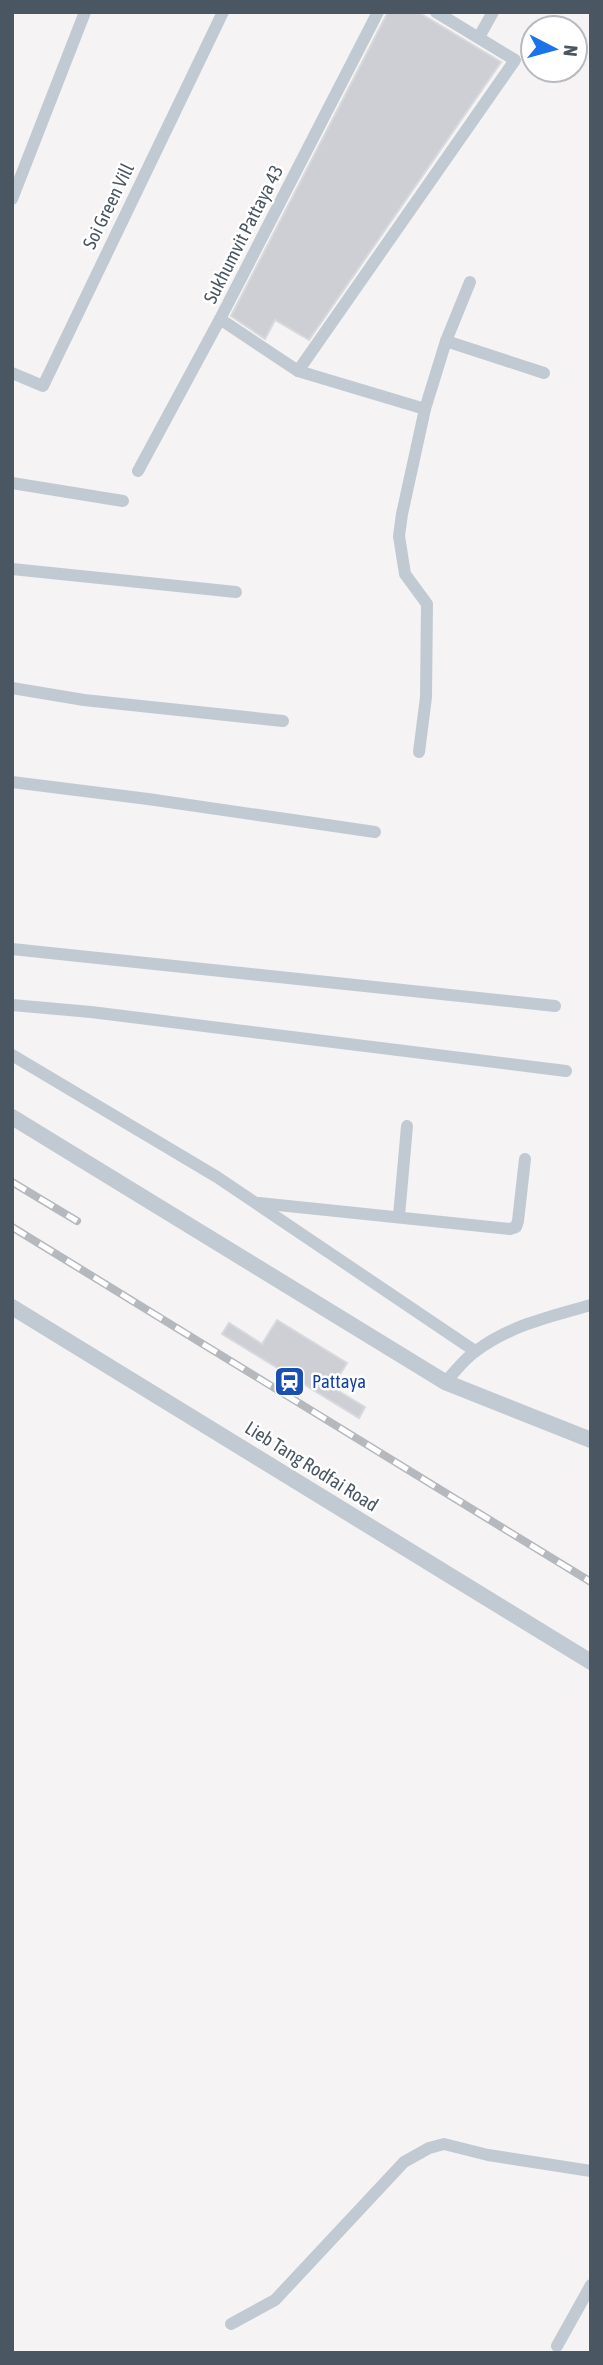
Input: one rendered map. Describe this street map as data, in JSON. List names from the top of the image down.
{
  "streets": {
    "street": ["Soi Green Vill", "Sukhumvit Pattaya 43", "Lieb Tang Rodfai Road"]
  },
  "places": {
    "station": ["Pattaya"]
  },
  "north": "right"
}
